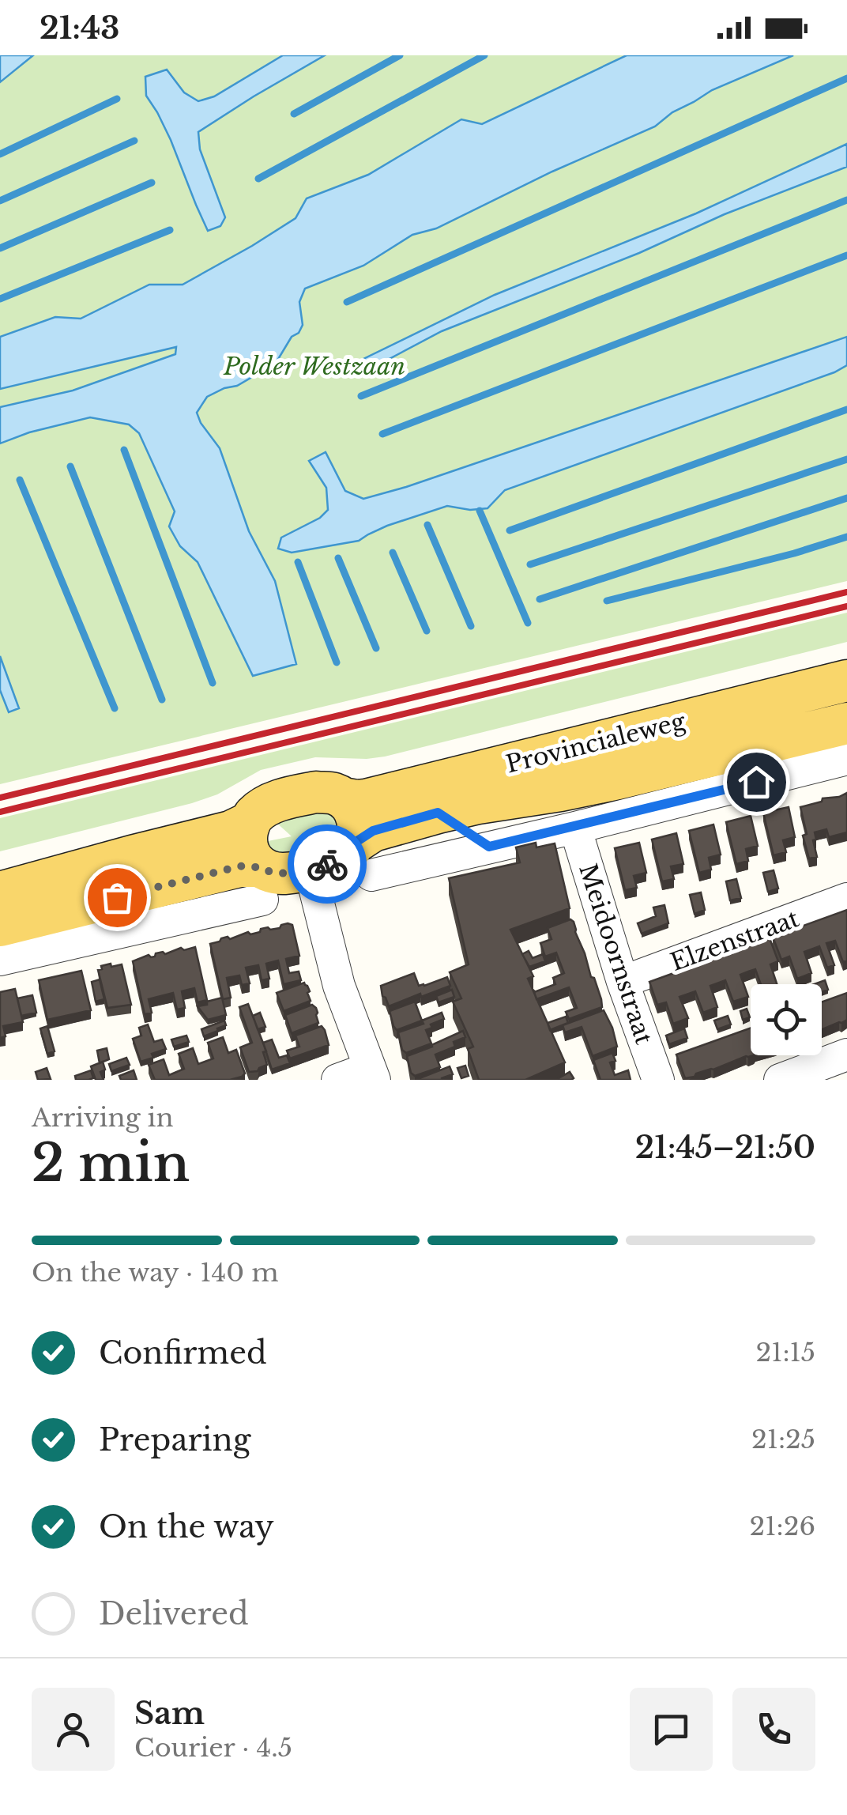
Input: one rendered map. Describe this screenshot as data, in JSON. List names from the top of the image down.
{
  "streets": {
    "main road": ["Provincialeweg"],
    "street": ["Elzenstraat", "Meidoornstraat"]
  },
  "crossings": [
    ["Elzenstraat", "Meidoornstraat"]
  ],
  "parks": ["Polder Westzaan"],
  "page": {
    "status": "21:43",
    "heading": ["2 min", "Arriving in", "21:45–21:50"],
    "panel": ["Sam", "Courier · 4.5"],
    "bar": "On the way · 140 m",
    "list": [
      ["Confirmed", "21:15"],
      ["Preparing", "21:25"],
      ["On the way", "21:26"],
      "Delivered"
    ]
  }
}
